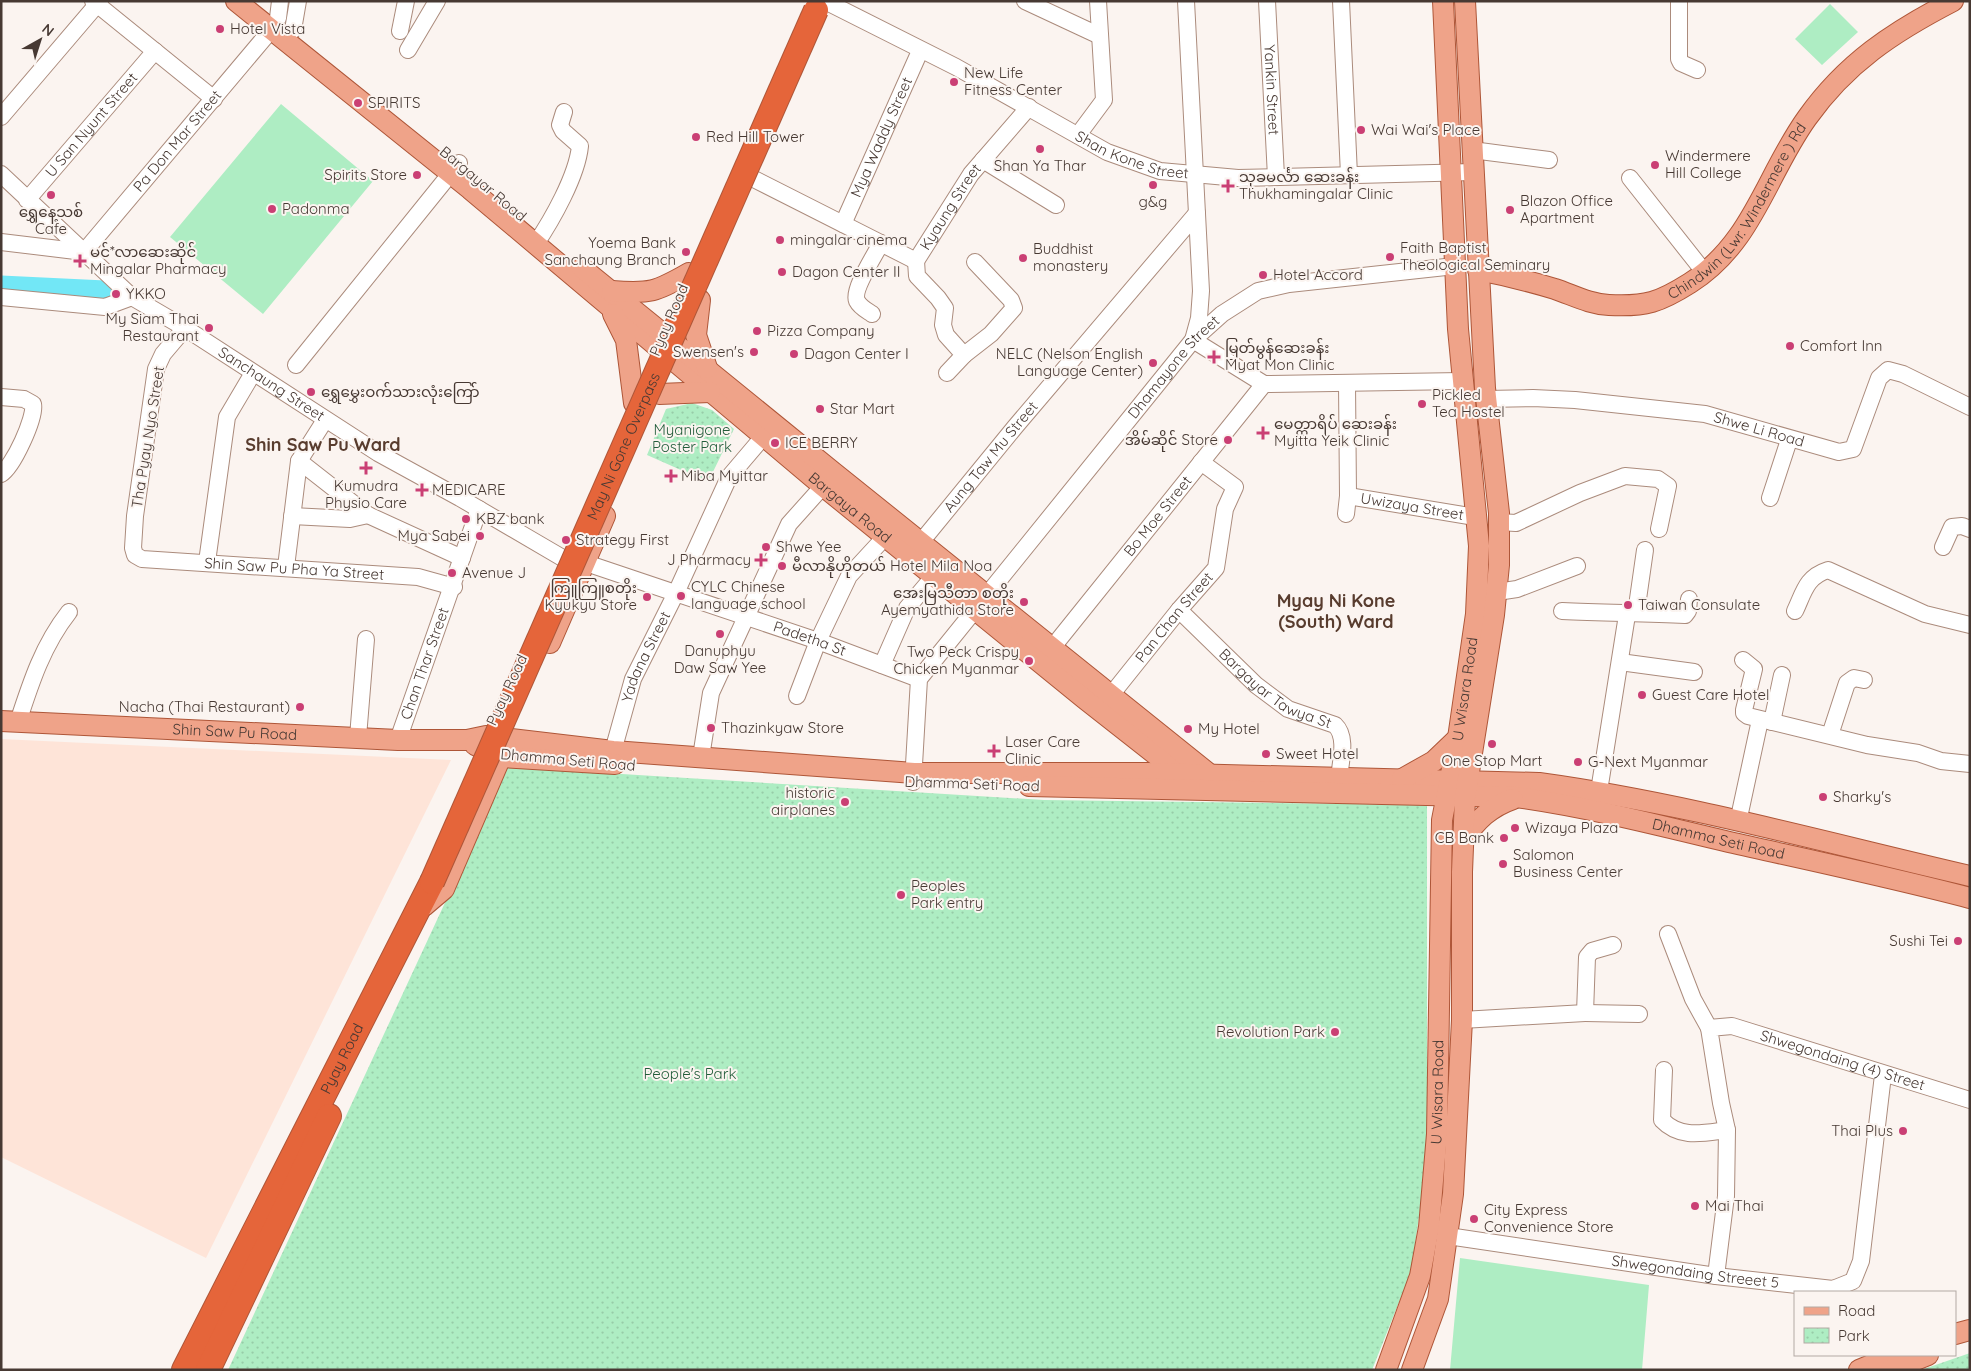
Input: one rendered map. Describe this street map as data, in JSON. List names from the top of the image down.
{
  "streets": {
    "highway": ["Pyay Road", "May Ni Gone Overpass"],
    "main road": [
      "Bargayar Road",
      "Chindwin (Lwr. Windermere ) Rd",
      "Bargaya Road",
      "U Wisara Road",
      "Shin Saw Pu Road",
      "Dhamma Seti Road"
    ],
    "street": [
      "Yankin Street",
      "U San Nyunt Street",
      "Mya Waddy Street",
      "Pa Don Mar Street",
      "Shan Kone Street",
      "Kyaung Street",
      "Dhamayone Street",
      "Sanchaung Street",
      "Shwe Li Road",
      "Tha Pyay Nyo Street",
      "Aung Taw Mu Street",
      "Uwizaya Street",
      "Bo Moe Street",
      "Shin Saw Pu Pha Ya Street",
      "Pan Chan Street",
      "Padetha St",
      "Yadana Street",
      "Chan Thar Street",
      "Bargayar Tawya St",
      "Shwegondaing (4) Street",
      "Shwegondaing Streeet 5"
    ]
  },
  "crossings": [
    ["Yankin Street", "Shan Kone Street"],
    ["U San Nyunt Street", "Sanchaung Street"],
    ["Mya Waddy Street", "Shan Kone Street"],
    ["Mya Waddy Street", "Kyaung Street"],
    ["Pa Don Mar Street", "Bargayar Road"],
    ["Pa Don Mar Street", "Sanchaung Street"],
    ["Shan Kone Street", "Kyaung Street"],
    ["Shan Kone Street", "Pyay Road"],
    ["Shan Kone Street", "May Ni Gone Overpass"],
    ["Shan Kone Street", "U Wisara Road"],
    ["Bargayar Road", "Pyay Road"],
    ["Bargayar Road", "Dhamayone Street"],
    ["Bargayar Road", "Aung Taw Mu Street"],
    ["Bargayar Road", "Bargaya Road"],
    ["Kyaung Street", "Pyay Road"],
    ["Chindwin (Lwr. Windermere ) Rd", "Dhamayone Street"],
    ["Chindwin (Lwr. Windermere ) Rd", "U Wisara Road"],
    ["Pyay Road", "Sanchaung Street"],
    ["Pyay Road", "May Ni Gone Overpass"],
    ["Pyay Road", "Bargaya Road"],
    ["Pyay Road", "Padetha St"],
    ["Pyay Road", "Shin Saw Pu Road"],
    ["Pyay Road", "Dhamma Seti Road"],
    ["Dhamayone Street", "Bargaya Road"],
    ["Dhamayone Street", "Padetha St"],
    ["Dhamayone Street", "U Wisara Road"],
    ["Sanchaung Street", "Tha Pyay Nyo Street"],
    ["Sanchaung Street", "Chan Thar Street"],
    ["Shwe Li Road", "U Wisara Road"],
    ["Tha Pyay Nyo Street", "Shin Saw Pu Pha Ya Street"],
    ["Uwizaya Street", "U Wisara Road"],
    ["Bargaya Road", "Bo Moe Street"],
    ["Bargaya Road", "Pan Chan Street"],
    ["Bargaya Road", "Yadana Street"],
    ["Bargaya Road", "Dhamma Seti Road"],
    ["Bo Moe Street", "Pan Chan Street"],
    ["Shin Saw Pu Pha Ya Street", "Chan Thar Street"],
    ["Pan Chan Street", "Bargayar Tawya St"],
    ["Padetha St", "Yadana Street"],
    ["Yadana Street", "Dhamma Seti Road"],
    ["Chan Thar Street", "Shin Saw Pu Road"],
    ["Bargayar Tawya St", "Dhamma Seti Road"],
    ["U Wisara Road", "Dhamma Seti Road"],
    ["U Wisara Road", "Shwegondaing Streeet 5"],
    ["Shin Saw Pu Road", "Dhamma Seti Road"],
    ["Shwegondaing (4) Street", "Shwegondaing Streeet 5"]
  ],
  "districts": ["Shin Saw Pu Ward", "Myay Ni Kone (South) Ward"],
  "parks": ["Myanigone Poster Park", "People's Park"],
  "places": {
    "other": [
      "Hotel Vista",
      "New Life Fitness Center",
      "SPIRITS",
      "Wai Wai's Place",
      "Red Hill Tower",
      "Shan Ya Thar",
      "Windermere Hill College",
      "Spirits Store",
      "g&g",
      "ရွှေနေ့သစ် Cafe",
      "Padonma",
      "Blazon Office Apartment",
      "mingalar cinema",
      "Yoema Bank Sanchaung Branch",
      "Faith Baptist Theological Seminary",
      "Buddhist monastery",
      "Dagon Center II",
      "Hotel Accord",
      "YKKO",
      "My Siam Thai Restaurant",
      "Pizza Company",
      "Comfort Inn",
      "Swensen's",
      "Dagon Center I",
      "NELC (Nelson English Language Center)",
      "ရွှေမွှေးဝက်သားလုံးကြော်",
      "Pickled Tea Hostel",
      "Star Mart",
      "အိမ်ဆိုင် Store",
      "ICE BERRY",
      "KBZ bank",
      "Mya Sabei",
      "Strategy First",
      "Shwe Yee",
      "မီလာနိုဟိုတယ် Hotel Mila Noa",
      "Avenue J",
      "CYLC Chinese language school",
      "ကြူကြူစတိုး Kyukyu Store",
      "အေးမြသီတာ စတိုး Ayemyathida Store",
      "Taiwan Consulate",
      "Danuphyu Daw Saw Yee",
      "Two Peck Crispy Chicken Myanmar",
      "Guest Care Hotel",
      "Nacha (Thai Restaurant)",
      "Thazinkyaw Store",
      "My Hotel",
      "One Stop Mart",
      "Sweet Hotel",
      "G-Next Myanmar",
      "Sharky's",
      "historic airplanes",
      "Wizaya Plaza",
      "CB Bank",
      "Salomon Business Center",
      "Peoples Park entry",
      "Sushi Tei",
      "Revolution Park",
      "Thai Plus",
      "Mai Thai",
      "City Express Convenience Store"
    ],
    "health": [
      "သုခမင်္လာ ဆေးခန်း Thukhamingalar Clinic",
      "မင်*လာဆေးဆိုင် Mingalar Pharmacy",
      "မြတ်မွန်ဆေးခန်း Myat Mon Clinic",
      "မေတ္တာရိပ် ဆေးခန်း Myitta Yeik Clinic",
      "Kumudra Physio Care",
      "Miba Myittar",
      "MEDICARE",
      "J Pharmacy",
      "Laser Care Clinic"
    ]
  },
  "legend": ["Road", "Park"],
  "north": "top right"
}
